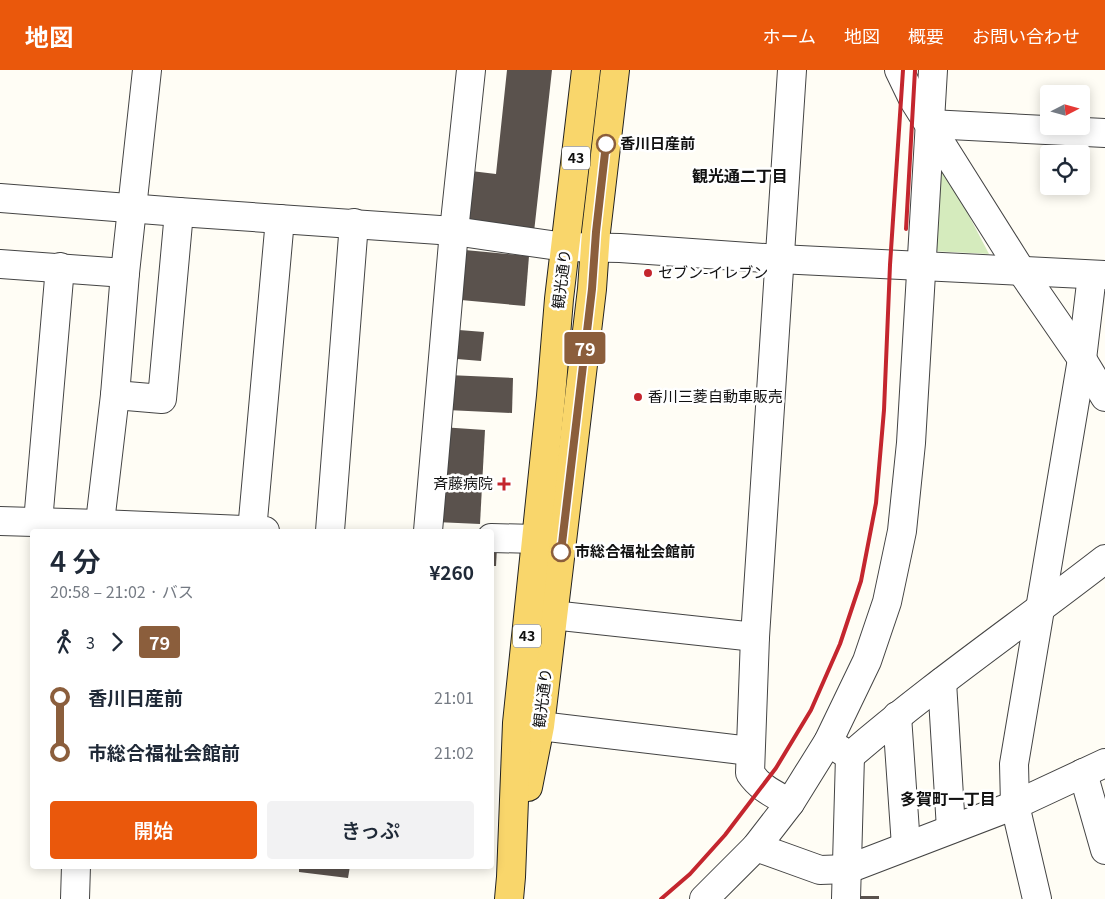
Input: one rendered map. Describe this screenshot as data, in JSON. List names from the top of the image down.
{
  "streets": {
    "main road": ["43", "観光通り"]
  },
  "districts": ["観光通二丁目", "多賀町一丁目"],
  "places": {
    "other": [
      "香川日産前",
      "セブン-イレブン",
      "香川三菱自動車販売",
      "市総合福祉会館前"
    ],
    "health": ["斉藤病院"]
  },
  "lines": ["bus line 79"],
  "north": "right",
  "page": {
    "header": "地図",
    "nav": [
      "ホーム",
      "地図",
      "概要",
      "お問い合わせ"
    ],
    "on_map": "79",
    "heading": ["4 分", "20:58 – 21:02 · バス", "¥260"],
    "legs": ["3", "79"],
    "list": [
      {
        "name": "香川日産前",
        "value": "21:01"
      },
      {
        "name": "市総合福祉会館前",
        "value": "21:02"
      }
    ],
    "buttons": ["開始", "きっぷ"]
  }
}
